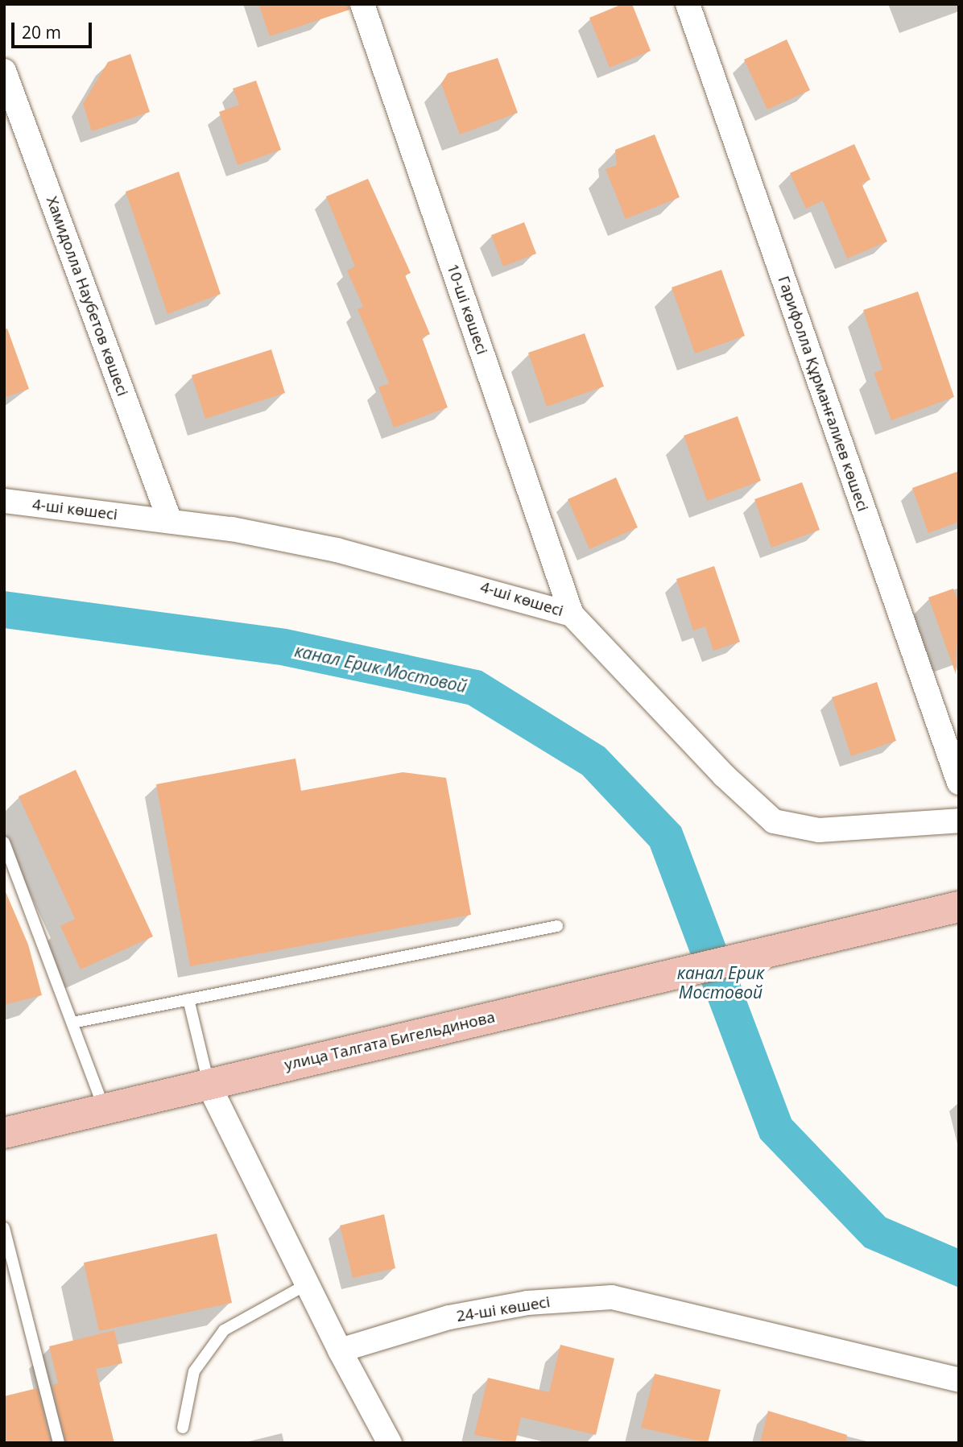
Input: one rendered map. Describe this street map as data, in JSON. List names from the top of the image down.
{
  "streets": {
    "main road": ["улица Талгата Бигельдинова"],
    "street": [
      "Хамидолла Наубетов көшесі",
      "10-ші көшесі",
      "Гарифолла Құрманғалиев көшесі",
      "4-ші көшесі",
      "24-ші көшесі"
    ]
  },
  "crossings": [
    ["Хамидолла Наубетов көшесі", "4-ші көшесі"],
    ["10-ші көшесі", "4-ші көшесі"]
  ],
  "water": ["канал Ерик Мостовой"],
  "scale_bar": "20 m"
}
